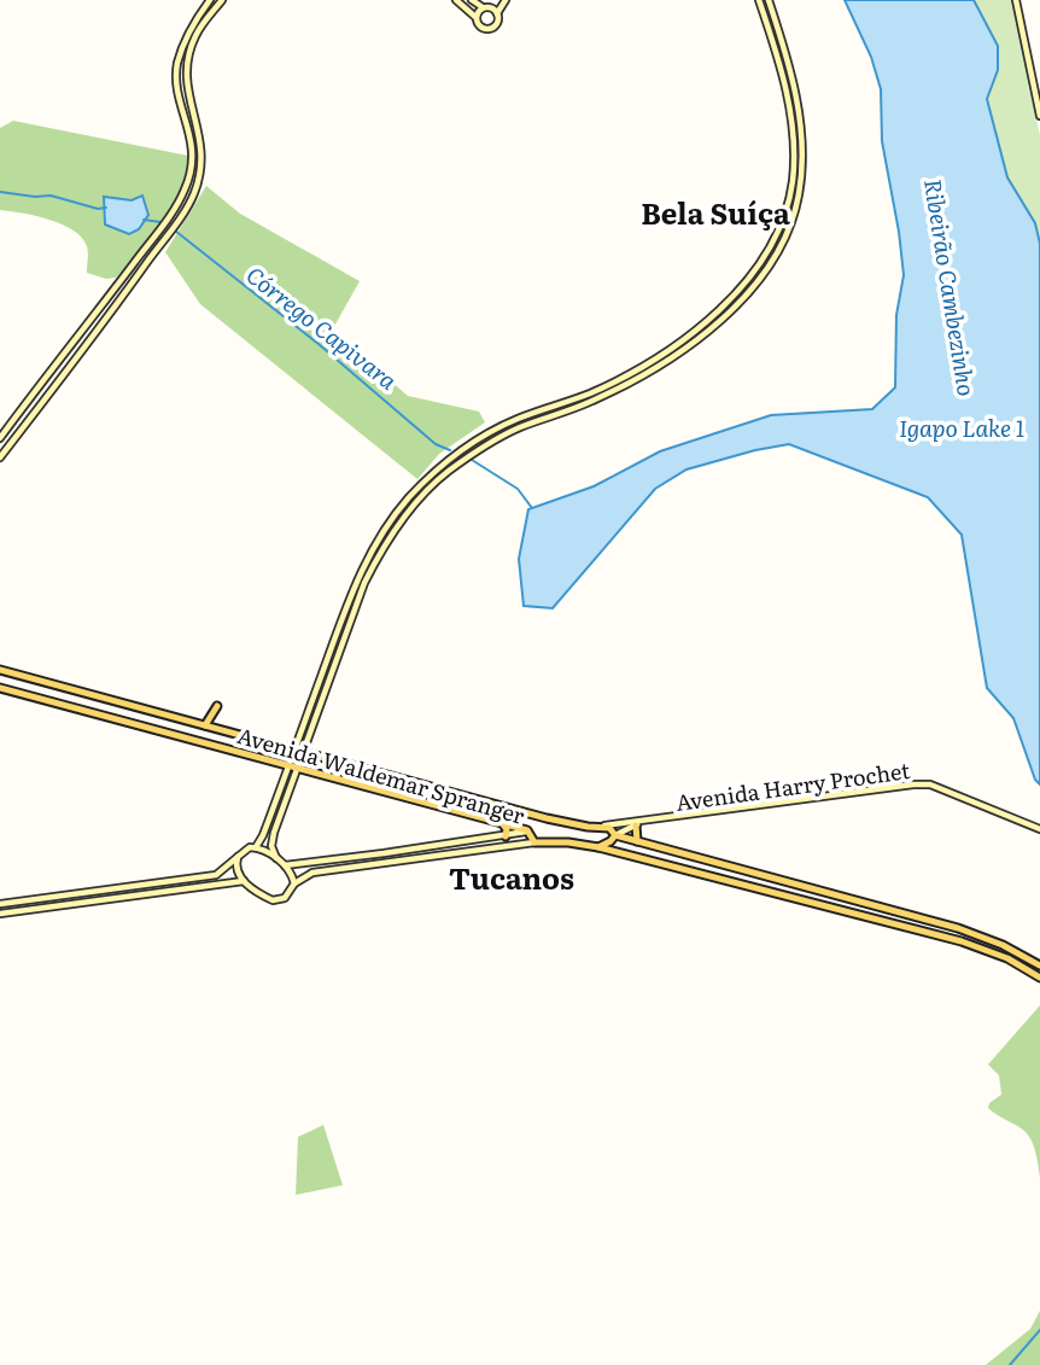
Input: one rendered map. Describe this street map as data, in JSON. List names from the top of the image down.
{
  "streets": {
    "main road": ["Avenida Waldemar Spranger"],
    "street": ["Avenida Harry Prochet"]
  },
  "crossings": [
    ["Avenida Waldemar Spranger", "Avenida Harry Prochet"]
  ],
  "districts": ["Bela Suíça", "Tucanos"],
  "water": ["Ribeirão Cambezinho", "Córrego Capivara", "Igapo Lake 1"]
}
